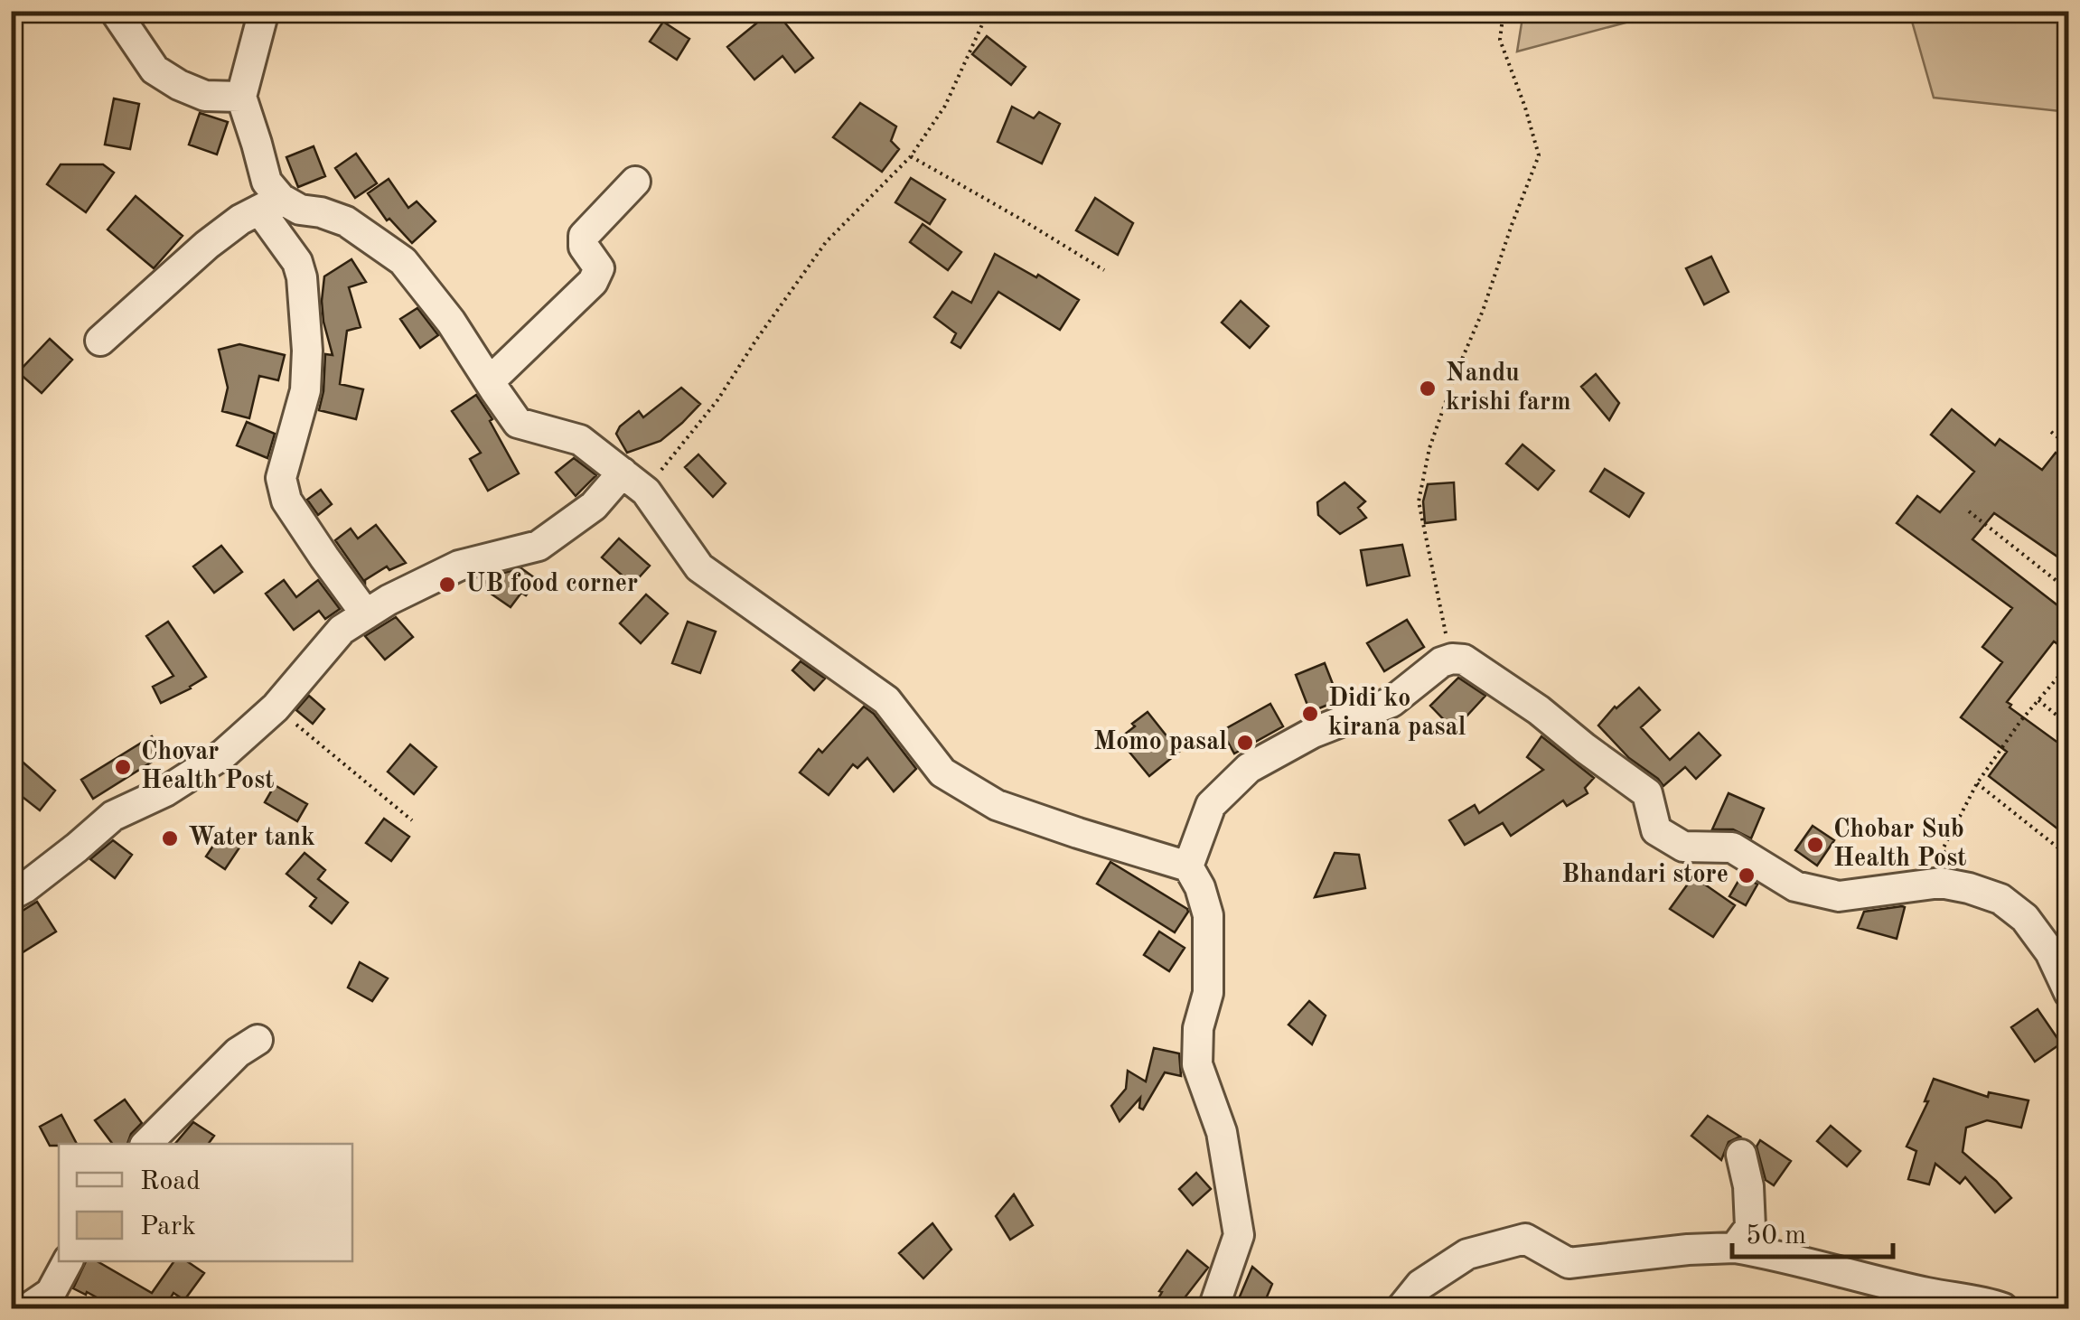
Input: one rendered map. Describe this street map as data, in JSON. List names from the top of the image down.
{
  "places": [
    "Nandu krishi farm",
    "UB food corner",
    "Didi ko kirana pasal",
    "Momo pasal",
    "Chovar Health Post",
    "Water tank",
    "Chobar Sub Health Post",
    "Bhandari store"
  ],
  "legend": ["Road", "Park"],
  "scale_bar": "50 m"
}
